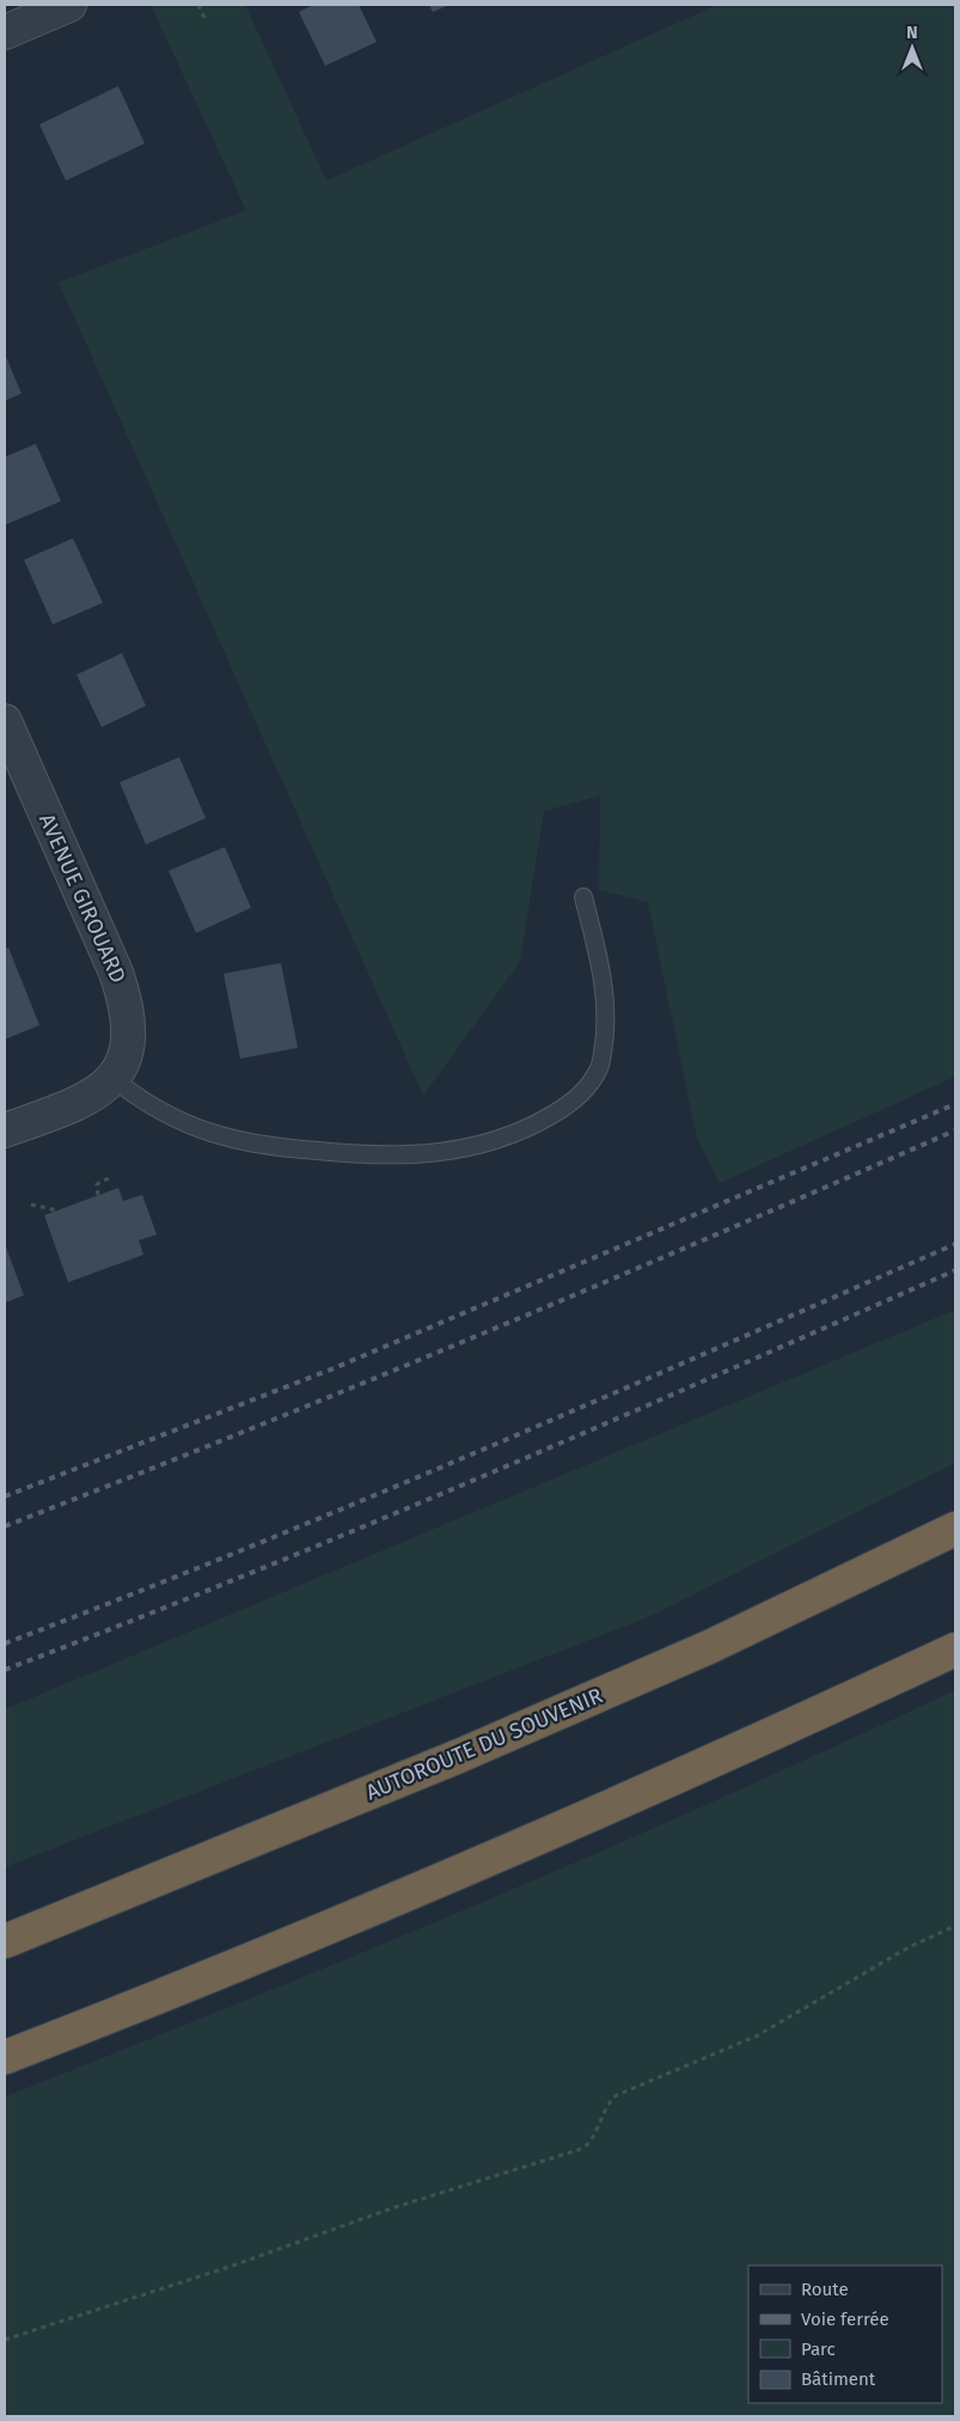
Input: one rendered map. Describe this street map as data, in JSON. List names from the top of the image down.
{
  "streets": {
    "highway": ["AUTOROUTE DU SOUVENIR"],
    "street": ["AVENUE GIROUARD"]
  },
  "legend": [
    "Route",
    "Voie ferrée",
    "Parc",
    "Bâtiment"
  ],
  "north": "top"
}
